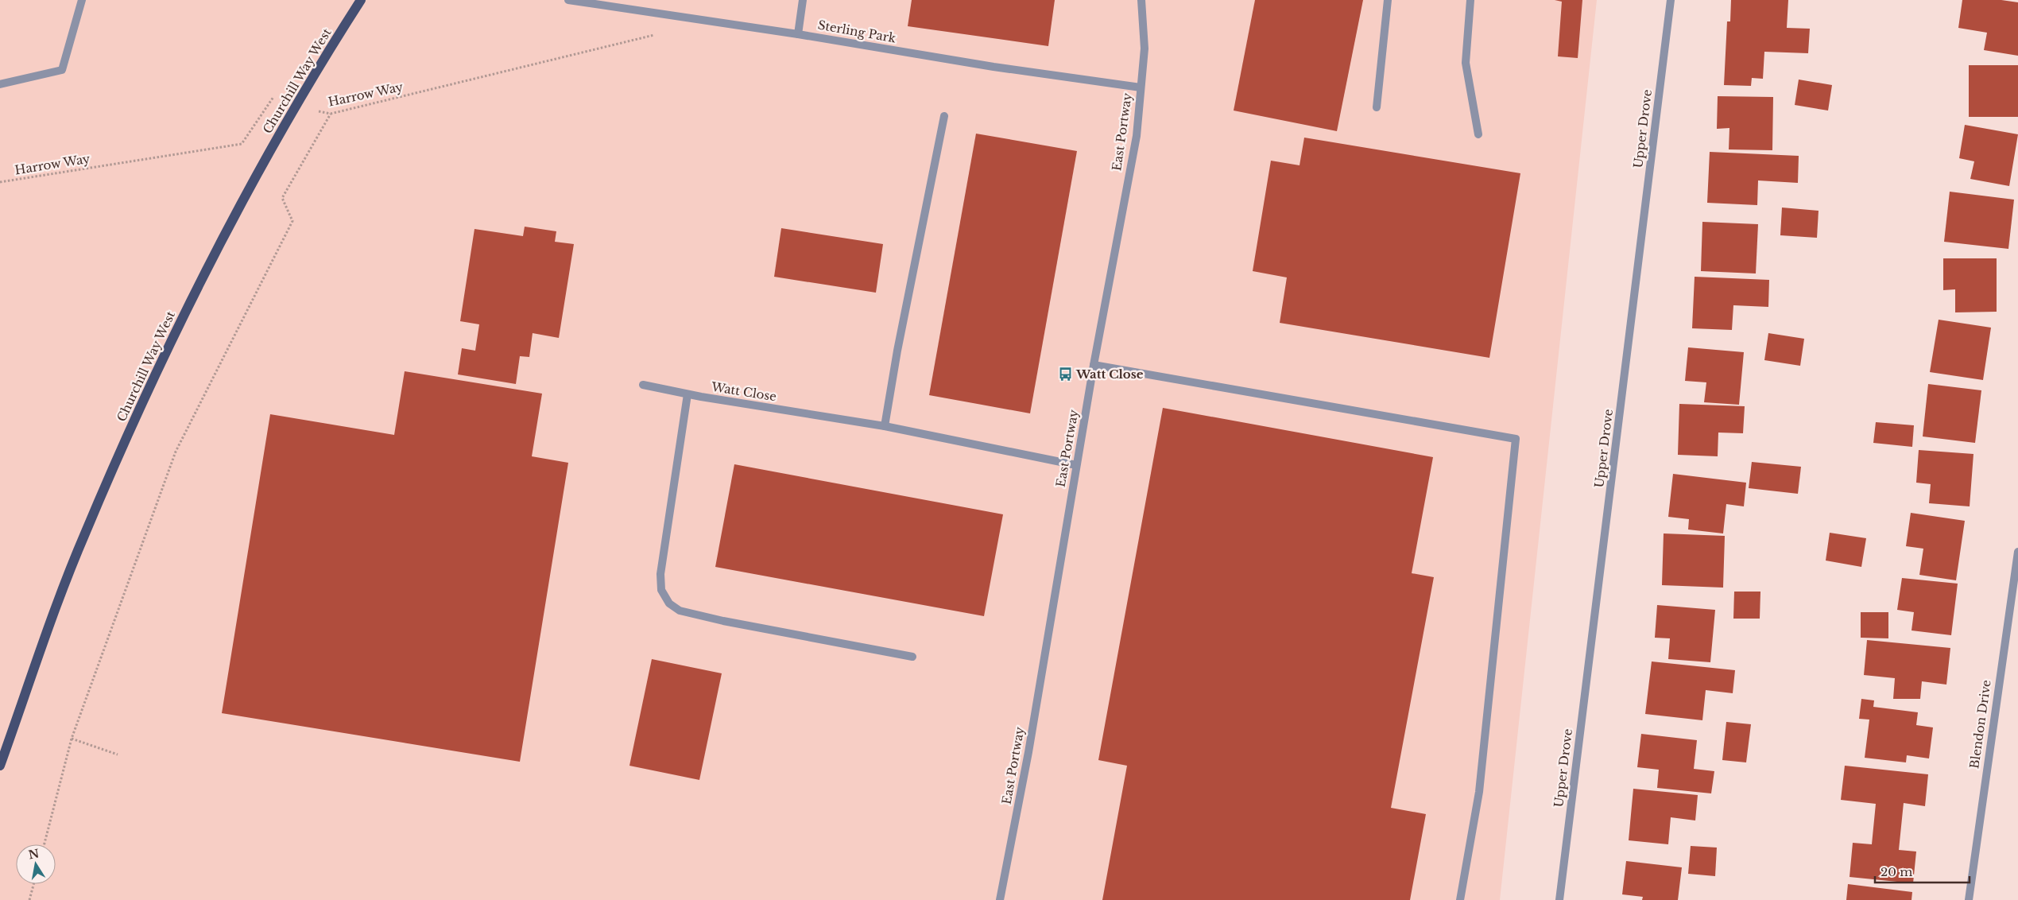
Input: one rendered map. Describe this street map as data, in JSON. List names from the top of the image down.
{
  "streets": {
    "main road": ["Churchill Way West"],
    "street": [
      "Sterling Park",
      "Upper Drove",
      "East Portway",
      "Watt Close",
      "Blendon Drive"
    ],
    "path": ["Harrow Way"]
  },
  "crossings": [
    ["Sterling Park", "East Portway"],
    ["Churchill Way West", "Harrow Way"],
    ["East Portway", "Watt Close"]
  ],
  "places": {
    "bus stop": ["Watt Close"]
  },
  "scale_bar": "20 m",
  "north": "top"
}
